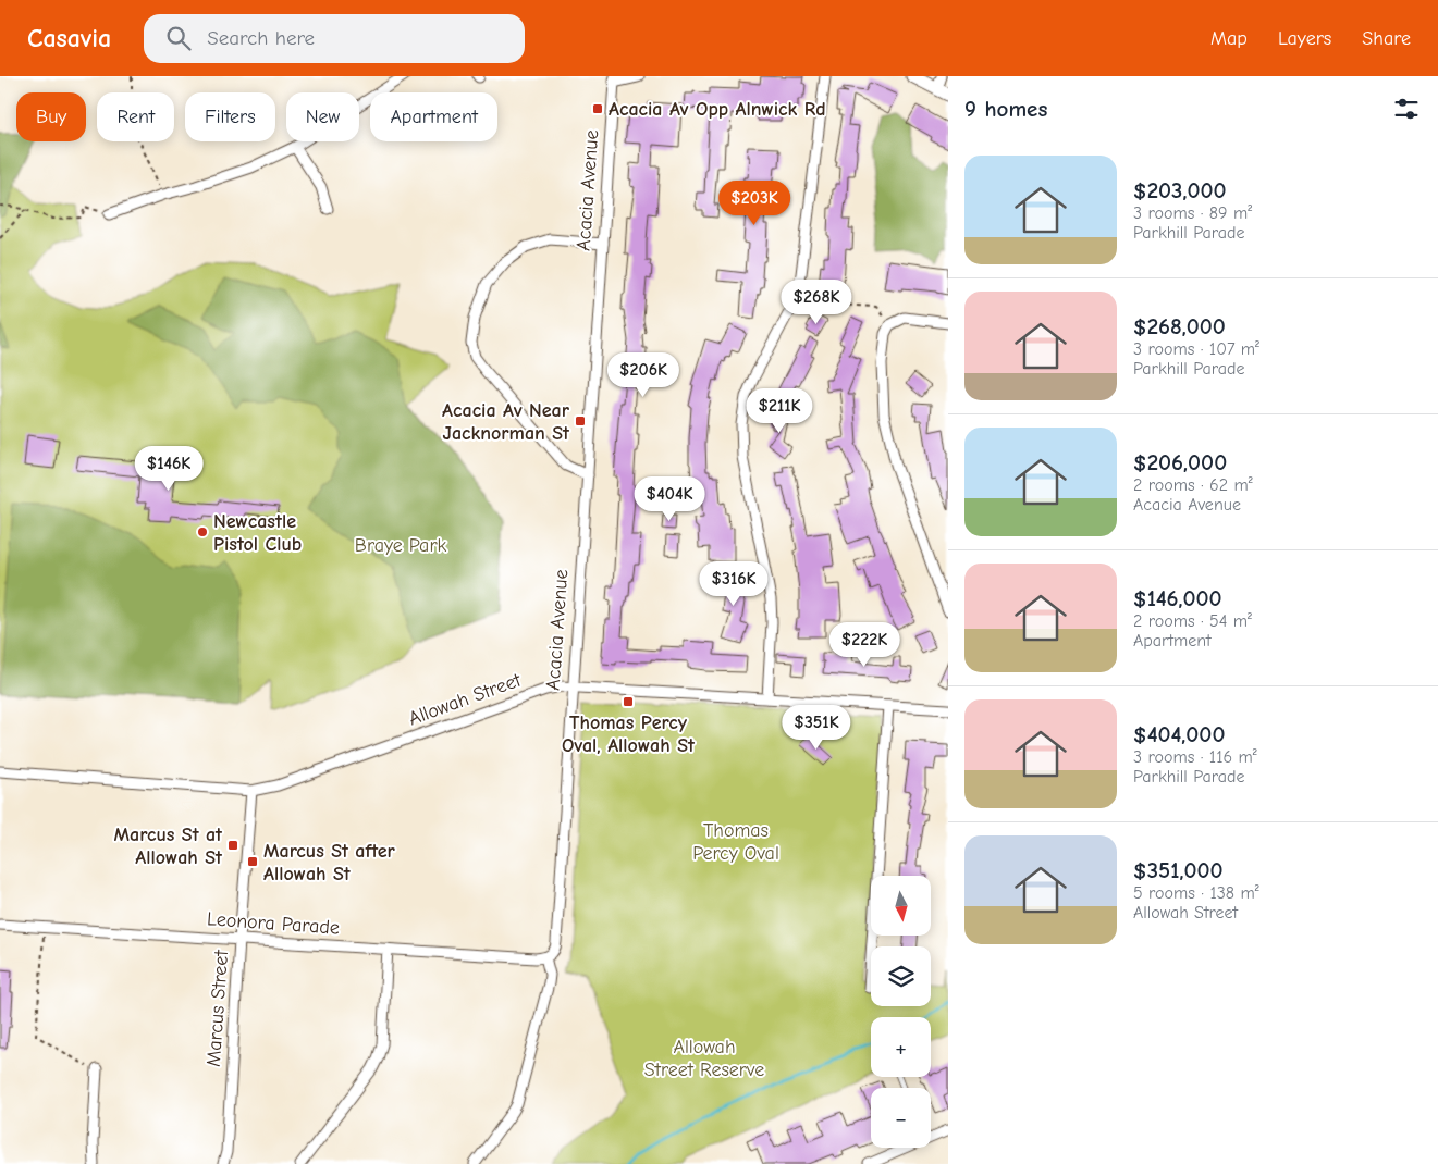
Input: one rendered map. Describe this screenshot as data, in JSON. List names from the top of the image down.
{
  "streets": {
    "street": [
      "Acacia Avenue",
      "Allowah Street",
      "Leonora Parade",
      "Marcus Street"
    ]
  },
  "crossings": [
    ["Acacia Avenue", "Allowah Street"],
    ["Acacia Avenue", "Leonora Parade"],
    ["Allowah Street", "Marcus Street"],
    ["Leonora Parade", "Marcus Street"]
  ],
  "parks": ["Braye Park", "Thomas Percy Oval", "Allowah Street Reserve"],
  "places": {
    "transit": [
      "Acacia Av Opp Alnwick Rd",
      "Acacia Av Near Jacknorman St",
      "Thomas Percy Oval, Allowah St",
      "Marcus St at Allowah St",
      "Marcus St after Allowah St"
    ],
    "other": ["Newcastle Pistol Club"]
  },
  "north": "bottom",
  "page": {
    "header": "Casavia",
    "search": "Search here",
    "nav": ["Map", "Layers", "Share"],
    "heading": "9 homes",
    "chip": [
      "Buy",
      "Rent",
      "Filters",
      "New",
      "Apartment"
    ],
    "list": [
      {
        "name": "$203,000",
        "note": "3 rooms · 89 m² · Parkhill Parade"
      },
      {
        "name": "$268,000",
        "note": "3 rooms · 107 m² · Parkhill Parade"
      },
      {
        "name": "$206,000",
        "note": "2 rooms · 62 m² · Acacia Avenue"
      },
      {
        "name": "$146,000",
        "note": "2 rooms · 54 m² · Apartment"
      },
      {
        "name": "$404,000",
        "note": "3 rooms · 116 m² · Parkhill Parade"
      },
      {
        "name": "$351,000",
        "note": "5 rooms · 138 m² · Allowah Street"
      }
    ],
    "price": [
      "$203K",
      "$268K",
      "$206K",
      "$211K",
      "$146K",
      "$404K",
      "$316K",
      "$222K",
      "$351K"
    ],
    "map_buttons": ["+", "−"]
  }
}
